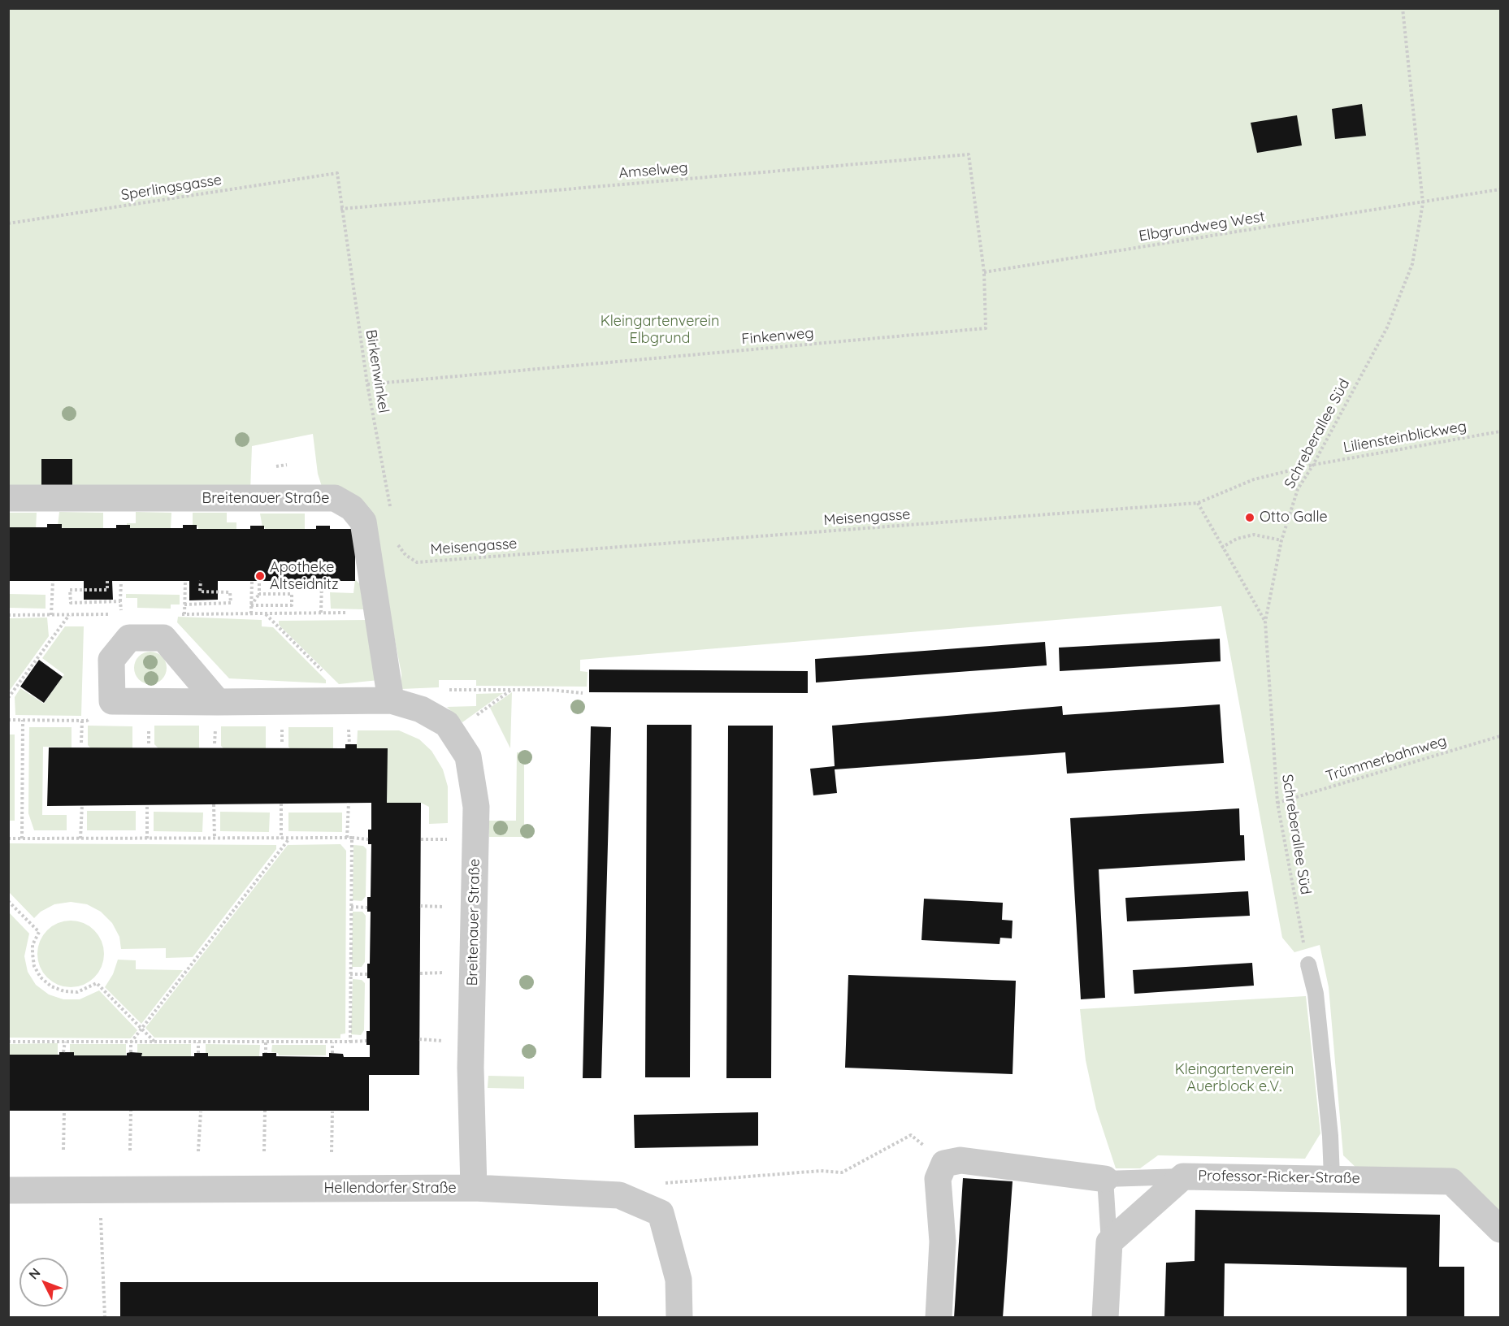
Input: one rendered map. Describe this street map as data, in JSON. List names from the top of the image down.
{
  "streets": {
    "street": ["Breitenauer Straße", "Professor-Ricker-Straße", "Hellendorfer Straße"],
    "path": [
      "Amselweg",
      "Sperlingsgasse",
      "Elbgrundweg West",
      "Finkenweg",
      "Birkenwinkel",
      "Schreberallee Süd",
      "Liliensteinblickweg",
      "Meisengasse",
      "Trümmerbahnweg"
    ]
  },
  "crossings": [
    ["Amselweg", "Elbgrundweg West"],
    ["Amselweg", "Finkenweg"],
    ["Amselweg", "Birkenwinkel"],
    ["Sperlingsgasse", "Birkenwinkel"],
    ["Elbgrundweg West", "Finkenweg"],
    ["Elbgrundweg West", "Schreberallee Süd"],
    ["Finkenweg", "Birkenwinkel"],
    ["Schreberallee Süd", "Liliensteinblickweg"],
    ["Schreberallee Süd", "Meisengasse"],
    ["Schreberallee Süd", "Trümmerbahnweg"],
    ["Liliensteinblickweg", "Meisengasse"],
    ["Breitenauer Straße", "Hellendorfer Straße"]
  ],
  "parks": ["Kleingartenverein Elbgrund", "Kleingartenverein Auerblock e.V."],
  "places": ["Otto Galle", "Apotheke Altseidnitz"],
  "north": "top left"
}
